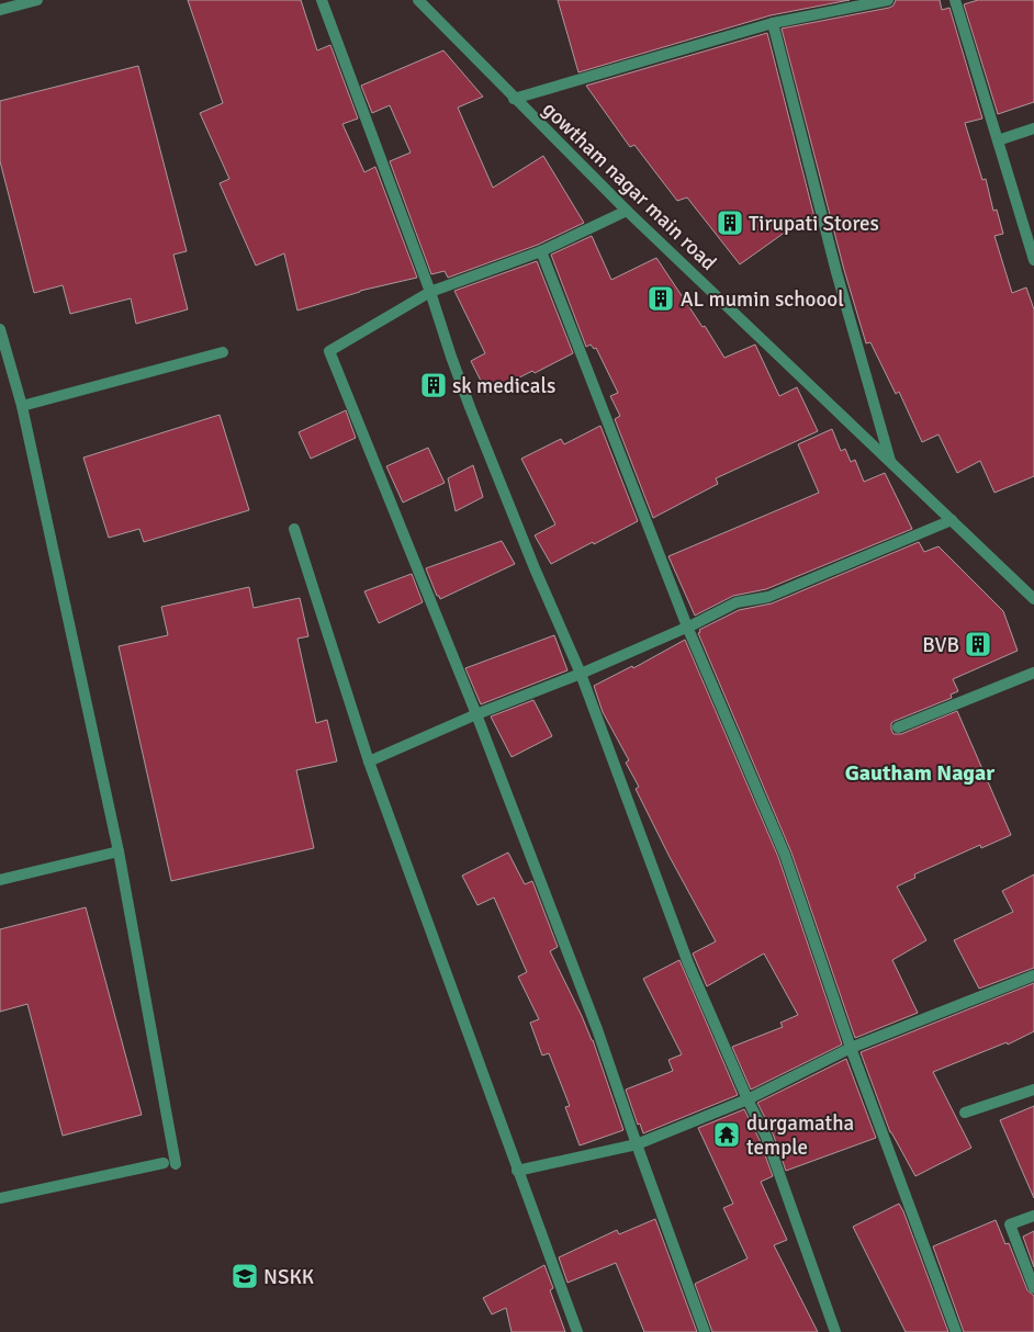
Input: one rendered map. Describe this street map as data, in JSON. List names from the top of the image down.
{
  "streets": {
    "street": ["gowtham nagar main road"]
  },
  "districts": ["Gautham Nagar"],
  "places": {
    "building": [
      "Tirupati Stores",
      "AL mumin schoool",
      "sk medicals",
      "BVB"
    ],
    "temple": ["durgamatha temple"],
    "school or university": ["NSKK"]
  }
}
